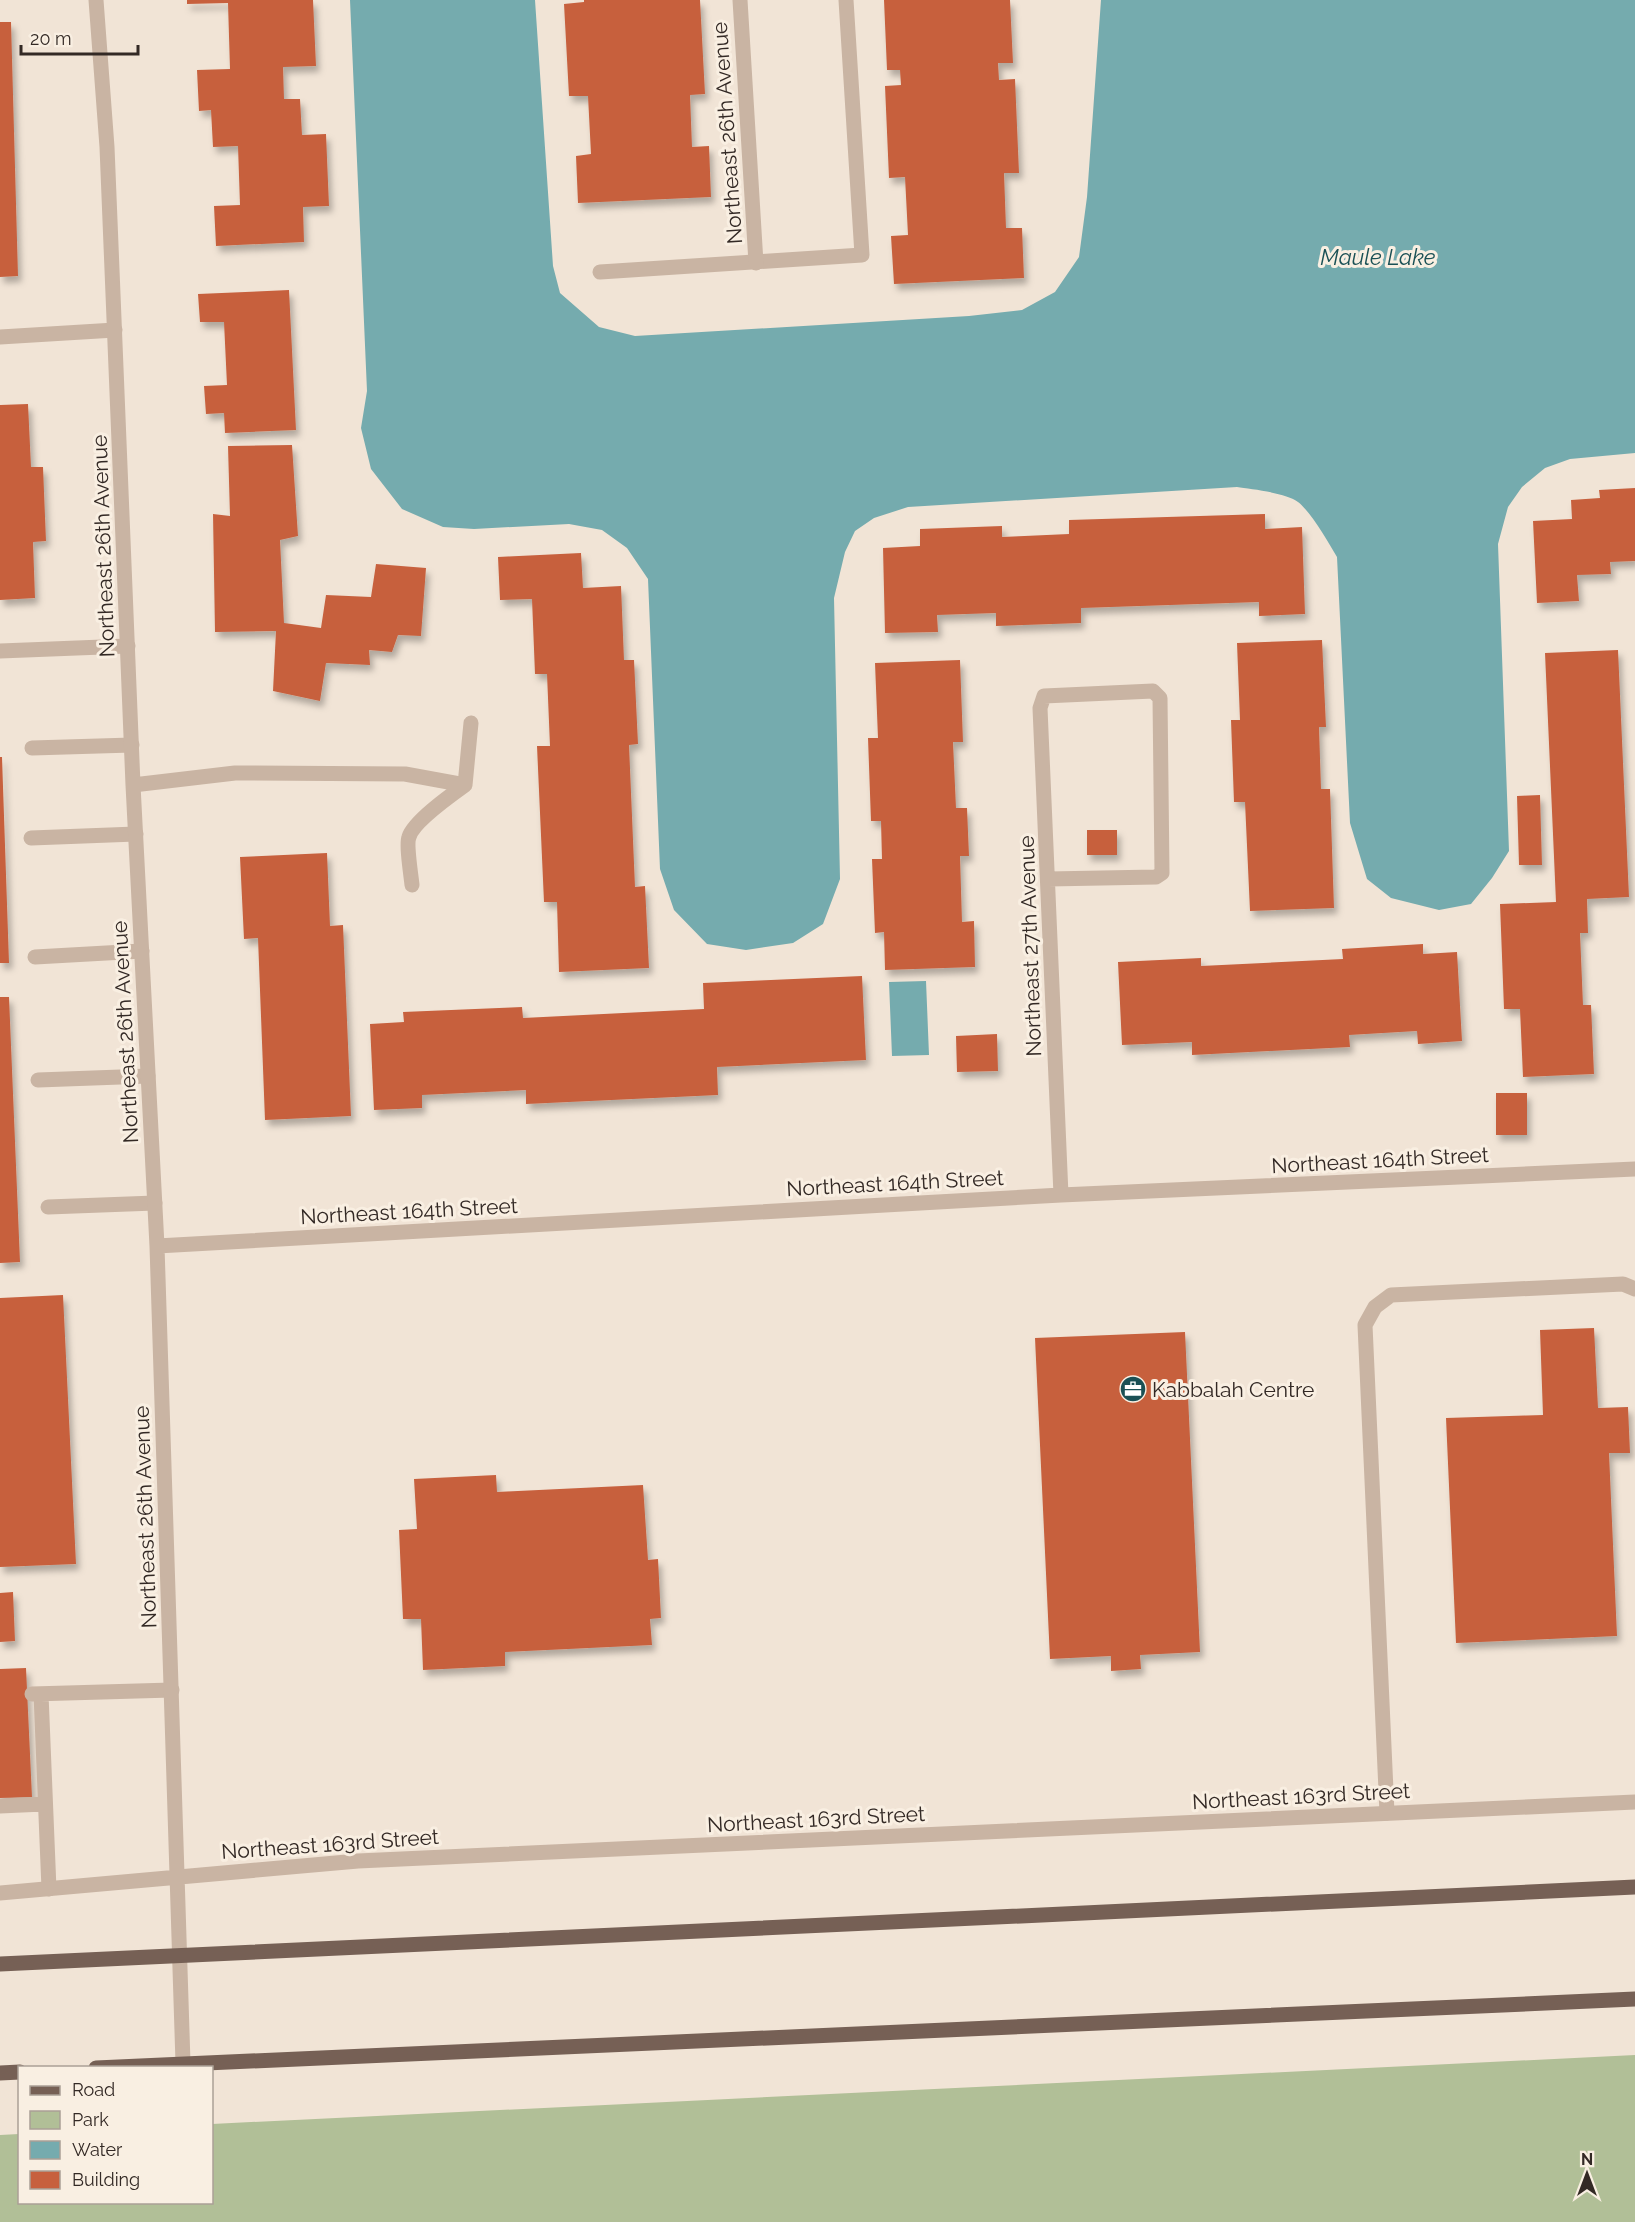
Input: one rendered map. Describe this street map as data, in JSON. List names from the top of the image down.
{
  "streets": {
    "street": [
      "Northeast 26th Avenue",
      "Northeast 27th Avenue",
      "Northeast 164th Street",
      "Northeast 163rd Street"
    ]
  },
  "crossings": [
    ["Northeast 26th Avenue", "Northeast 164th Street"],
    ["Northeast 26th Avenue", "Northeast 163rd Street"],
    ["Northeast 27th Avenue", "Northeast 164th Street"]
  ],
  "water": ["Maule Lake"],
  "places": {
    "office": ["Kabbalah Centre"]
  },
  "legend": [
    "Road",
    "Park",
    "Water",
    "Building"
  ],
  "scale_bar": "20 m",
  "north": "top"
}
